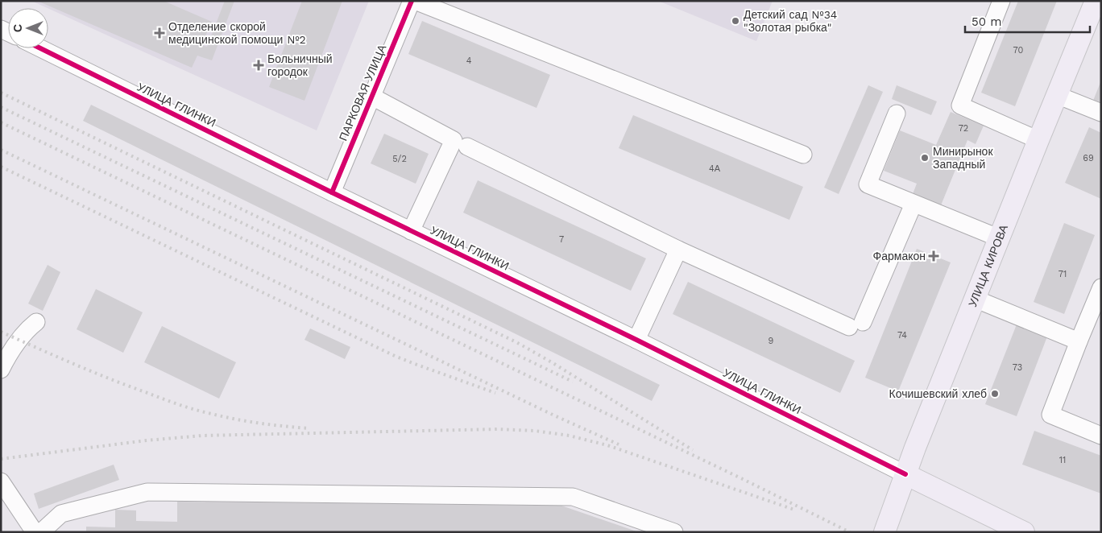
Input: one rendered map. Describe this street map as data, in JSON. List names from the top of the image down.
{
  "streets": {
    "main road": ["УЛИЦА ГЛИНКИ", "УЛИЦА КИРОВА"],
    "street": ["ПАРКОВАЯ УЛИЦА"]
  },
  "crossings": [
    ["ПАРКОВАЯ УЛИЦА", "УЛИЦА ГЛИНКИ"],
    ["УЛИЦА ГЛИНКИ", "УЛИЦА КИРОВА"]
  ],
  "places": {
    "other": ["Детский сад №34 \"Золотая рыбка\"", "Минирынок Западный", "Кочишевский хлеб"],
    "health": ["Отделение скорой медицинской помощи №2", "Больничный городок", "Фармакон"]
  },
  "house_numbers": [
    "70",
    "4",
    "72",
    "69",
    "5/2",
    "4А",
    "7",
    "71",
    "74",
    "9",
    "73",
    "11"
  ],
  "scale_bar": "50 m",
  "north": "left"
}
